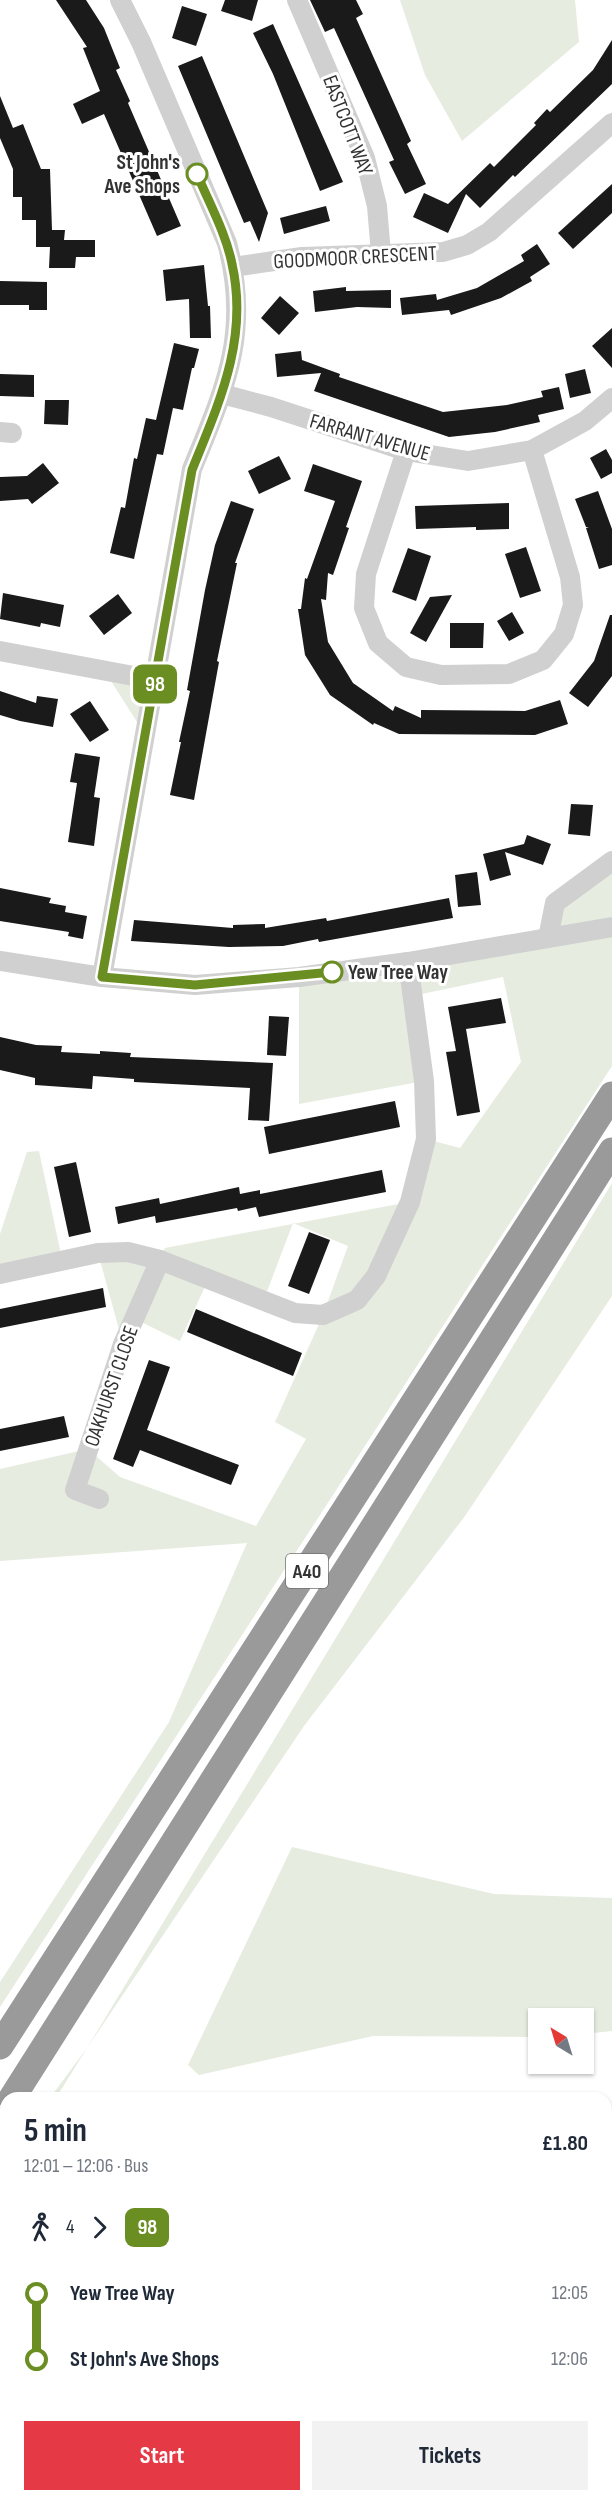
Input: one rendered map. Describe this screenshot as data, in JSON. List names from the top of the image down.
{
  "streets": {
    "highway": ["A40"],
    "street": [
      "EASTCOTT WAY",
      "GOODMOOR CRESCENT",
      "FARRANT AVENUE",
      "OAKHURST CLOSE"
    ]
  },
  "crossings": [
    ["EASTCOTT WAY", "GOODMOOR CRESCENT"]
  ],
  "places": ["St John's Ave Shops", "Yew Tree Way"],
  "lines": ["bus line 98"],
  "north": "top left",
  "page": {
    "on_map": "98",
    "heading": ["5 min", "12:01 – 12:06 · Bus", "£1.80"],
    "legs": ["4", "98"],
    "list": [
      {
        "name": "Yew Tree Way",
        "value": "12:05"
      },
      {
        "name": "St John's Ave Shops",
        "value": "12:06"
      }
    ],
    "buttons": ["Start", "Tickets"]
  }
}
